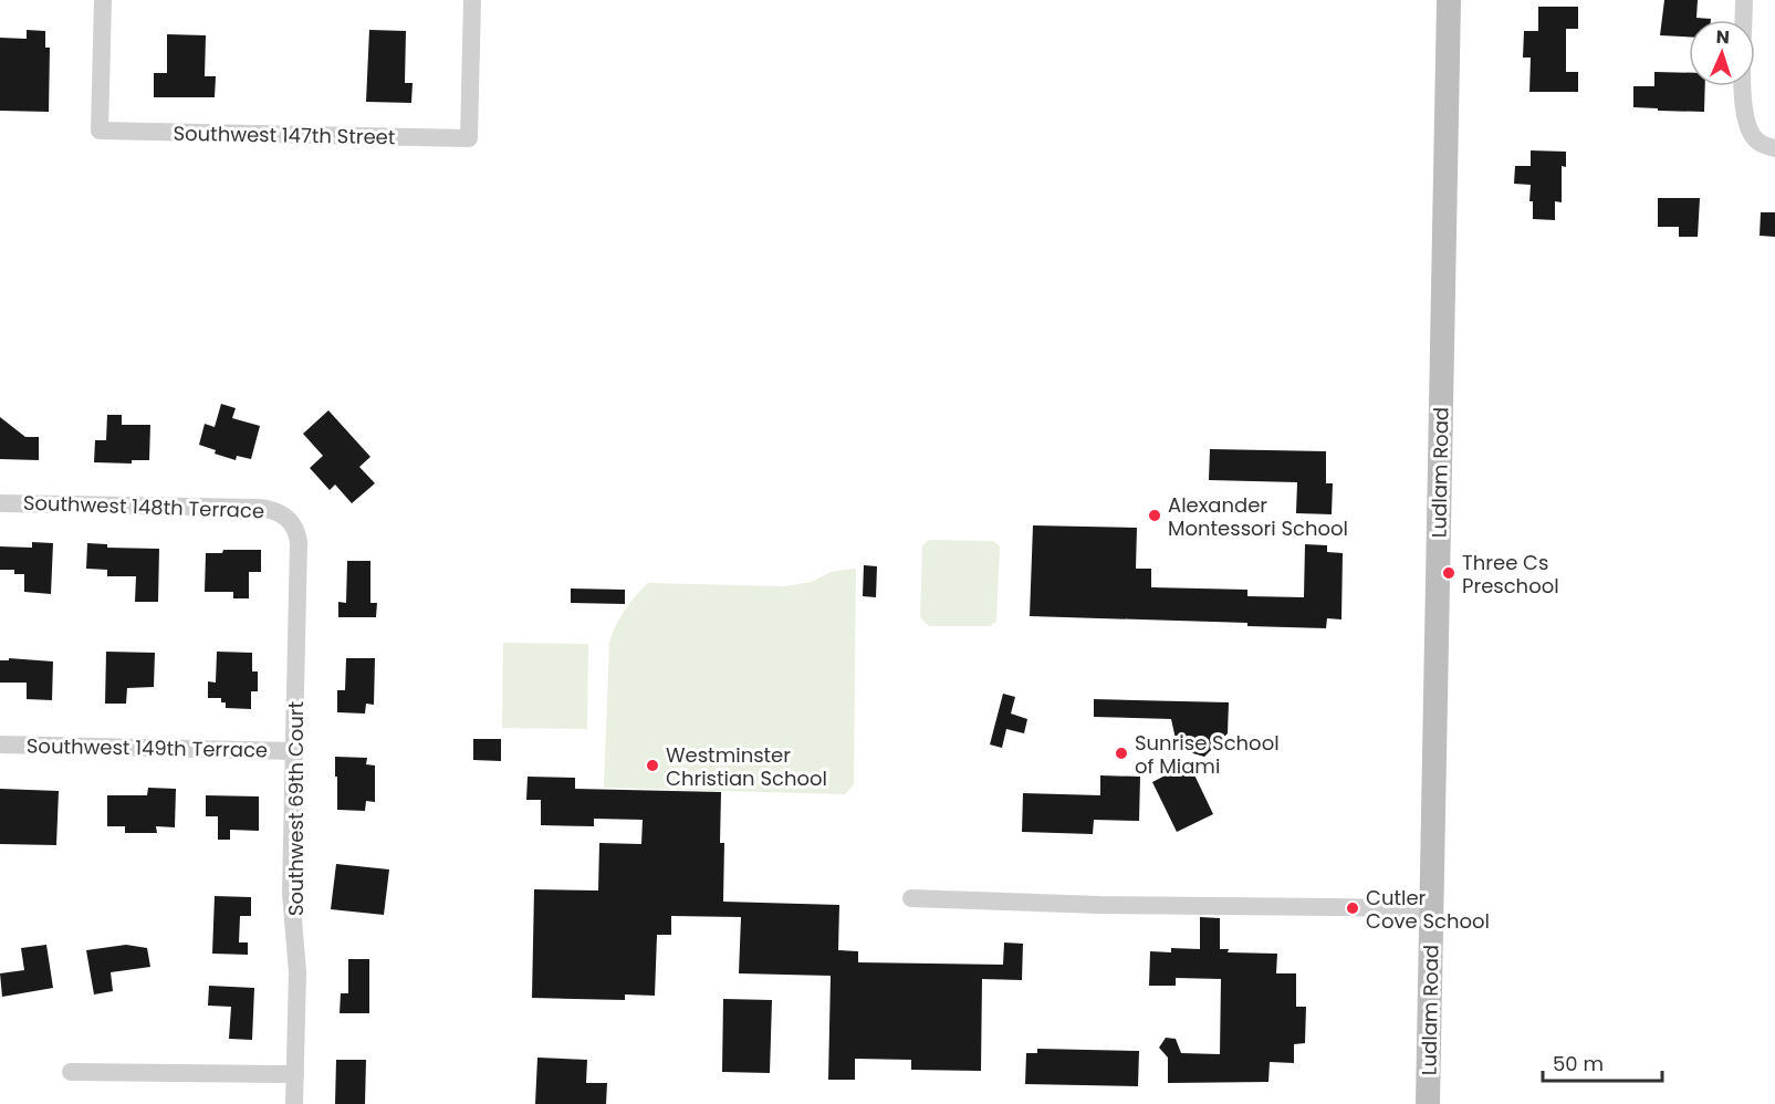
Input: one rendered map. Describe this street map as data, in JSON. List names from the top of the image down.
{
  "streets": {
    "street": [
      "Southwest 147th Street",
      "Ludlam Road",
      "Southwest 148th Terrace",
      "Southwest 149th Terrace",
      "Southwest 69th Court"
    ]
  },
  "crossings": [
    ["Southwest 148th Terrace", "Southwest 69th Court"],
    ["Southwest 149th Terrace", "Southwest 69th Court"]
  ],
  "places": [
    "Alexander Montessori School",
    "Three Cs Preschool",
    "Sunrise School of Miami",
    "Westminster Christian School",
    "Cutler Cove School"
  ],
  "scale_bar": "50 m",
  "north": "top"
}
